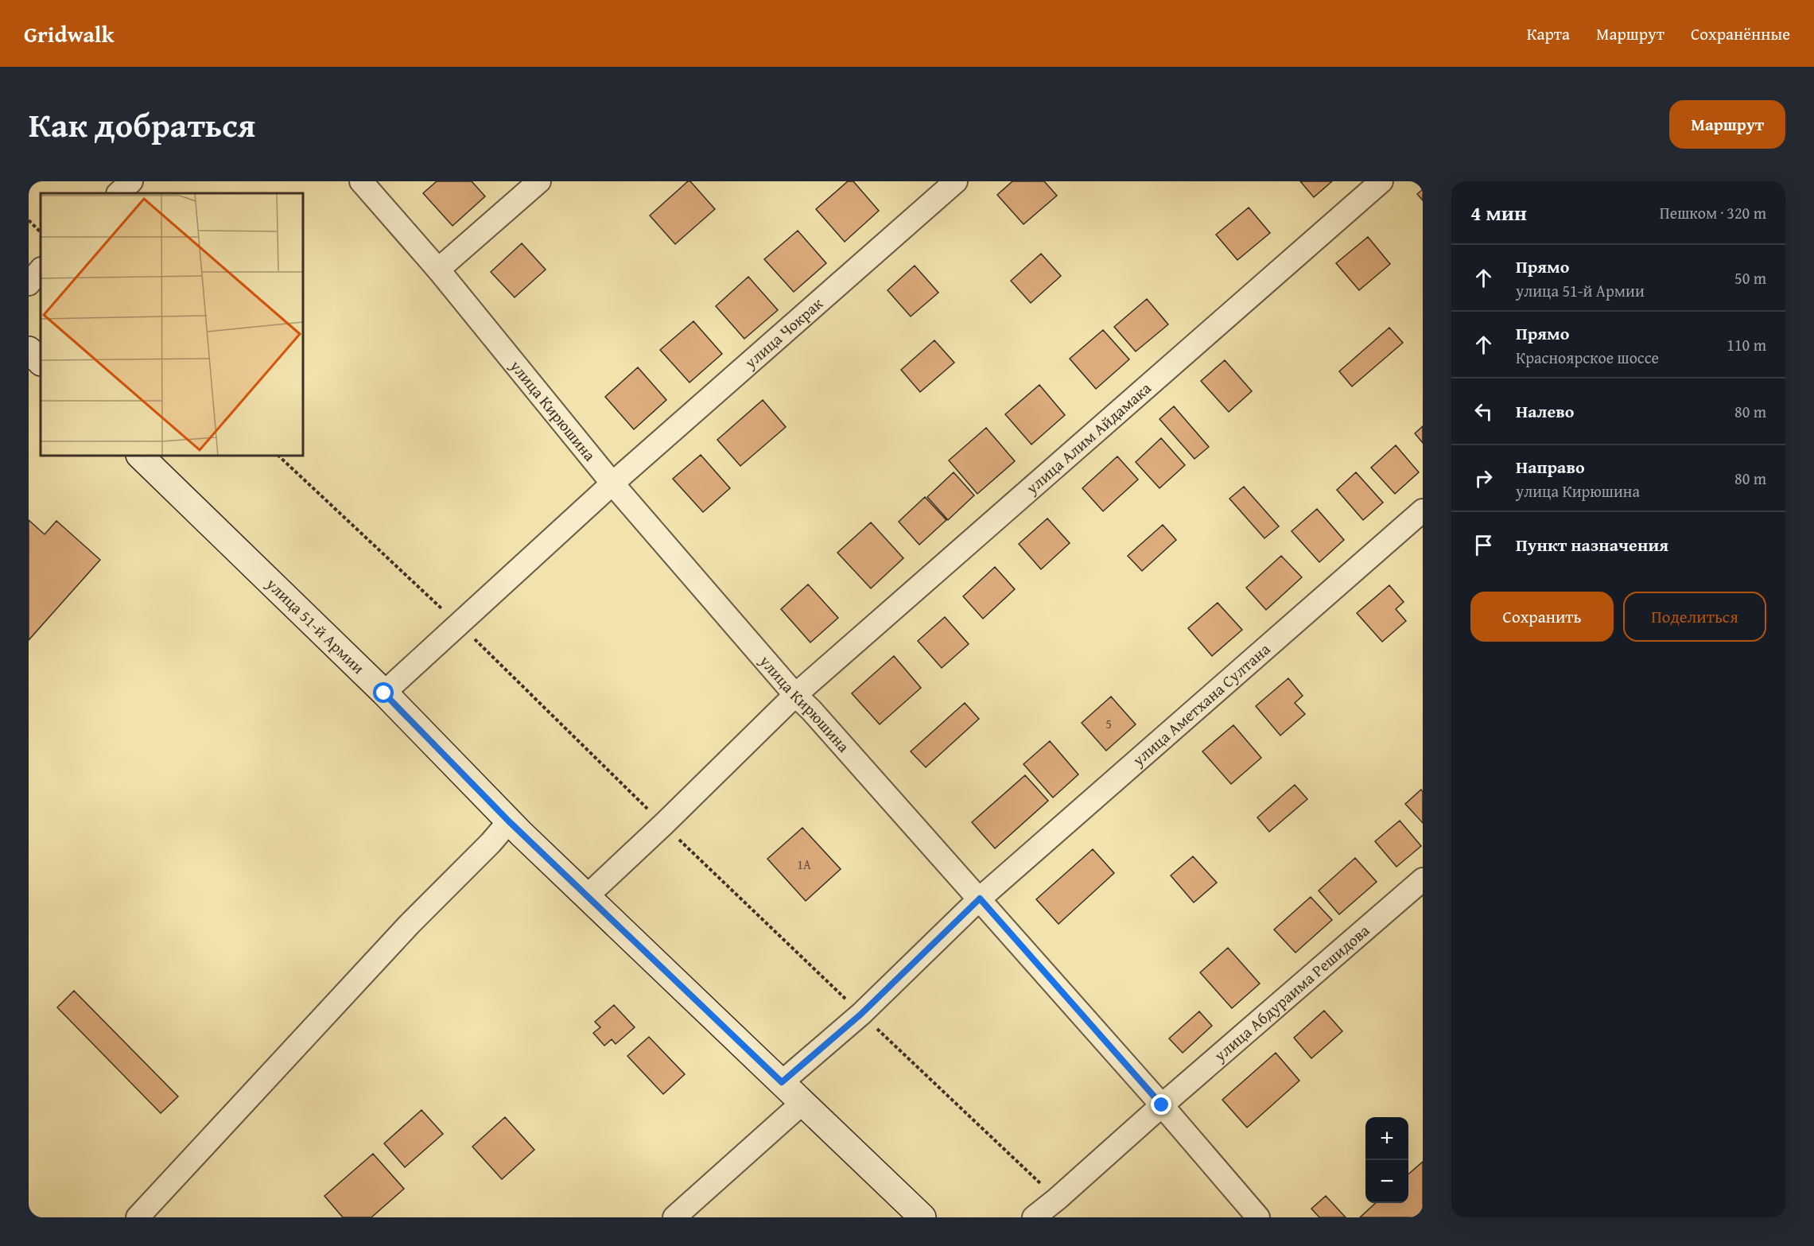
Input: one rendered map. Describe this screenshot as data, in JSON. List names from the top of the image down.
{
  "streets": {
    "main road": ["улица 51-й Армии"],
    "street": [
      "улица Чокрак",
      "улица Кирюшина",
      "улица Алим Айдамака",
      "улица Аметхана Султана",
      "улица Абдураима Решидова"
    ]
  },
  "crossings": [
    ["улица Чокрак", "улица Кирюшина"],
    ["улица Чокрак", "улица 51-й Армии"],
    ["улица Кирюшина", "улица Алим Айдамака"],
    ["улица Кирюшина", "улица Аметхана Султана"],
    ["улица Кирюшина", "улица Абдураима Решидова"],
    ["улица Алим Айдамака", "улица 51-й Армии"],
    ["улица 51-й Армии", "улица Аметхана Султана"]
  ],
  "house_numbers": ["5", "1А"],
  "page": {
    "header": "Gridwalk",
    "nav": ["Карта", "Маршрут", "Сохранённые"],
    "title": "Как добраться",
    "buttons": [
      "Маршрут",
      ["Сохранить", "Поделиться"]
    ],
    "heading": ["4 мин", "Пешком · 320 m"],
    "list": [
      ["Прямо", "улица 51-й Армии", "50 m"],
      ["Прямо", "Красноярское шоссе", "110 m"],
      ["Налево", "80 m"],
      ["Направо", "улица Кирюшина", "80 m"],
      "Пункт назначения"
    ],
    "map_buttons": ["+", "−"]
  }
}
